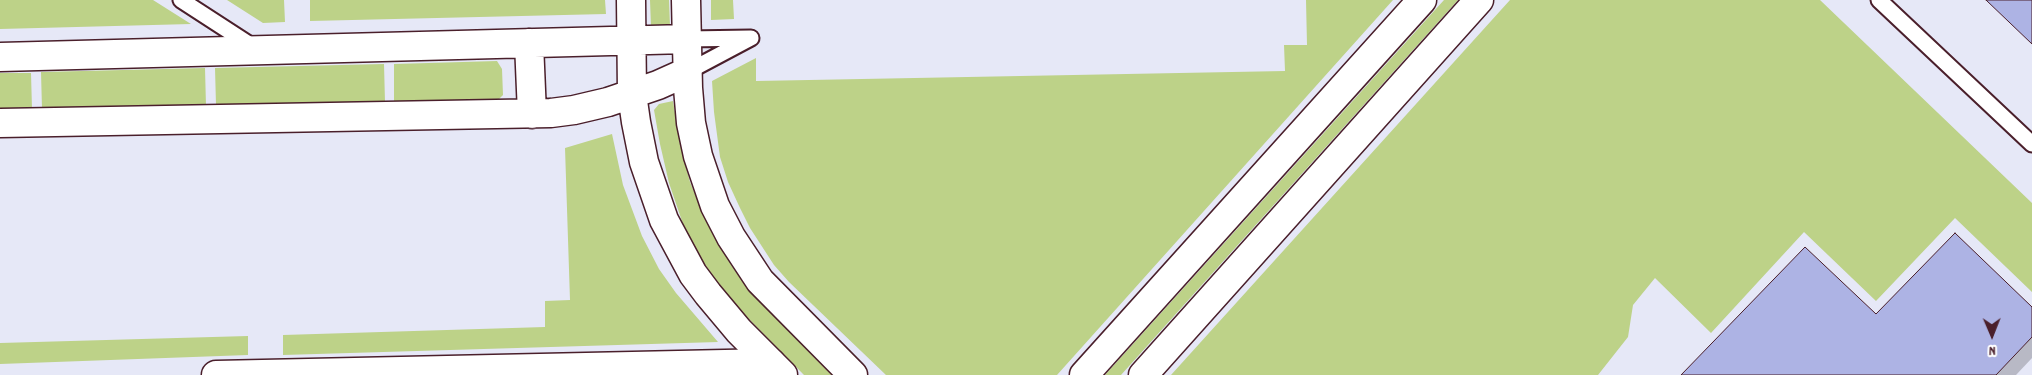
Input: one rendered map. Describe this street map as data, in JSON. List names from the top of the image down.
{
  "north": "bottom"
}
